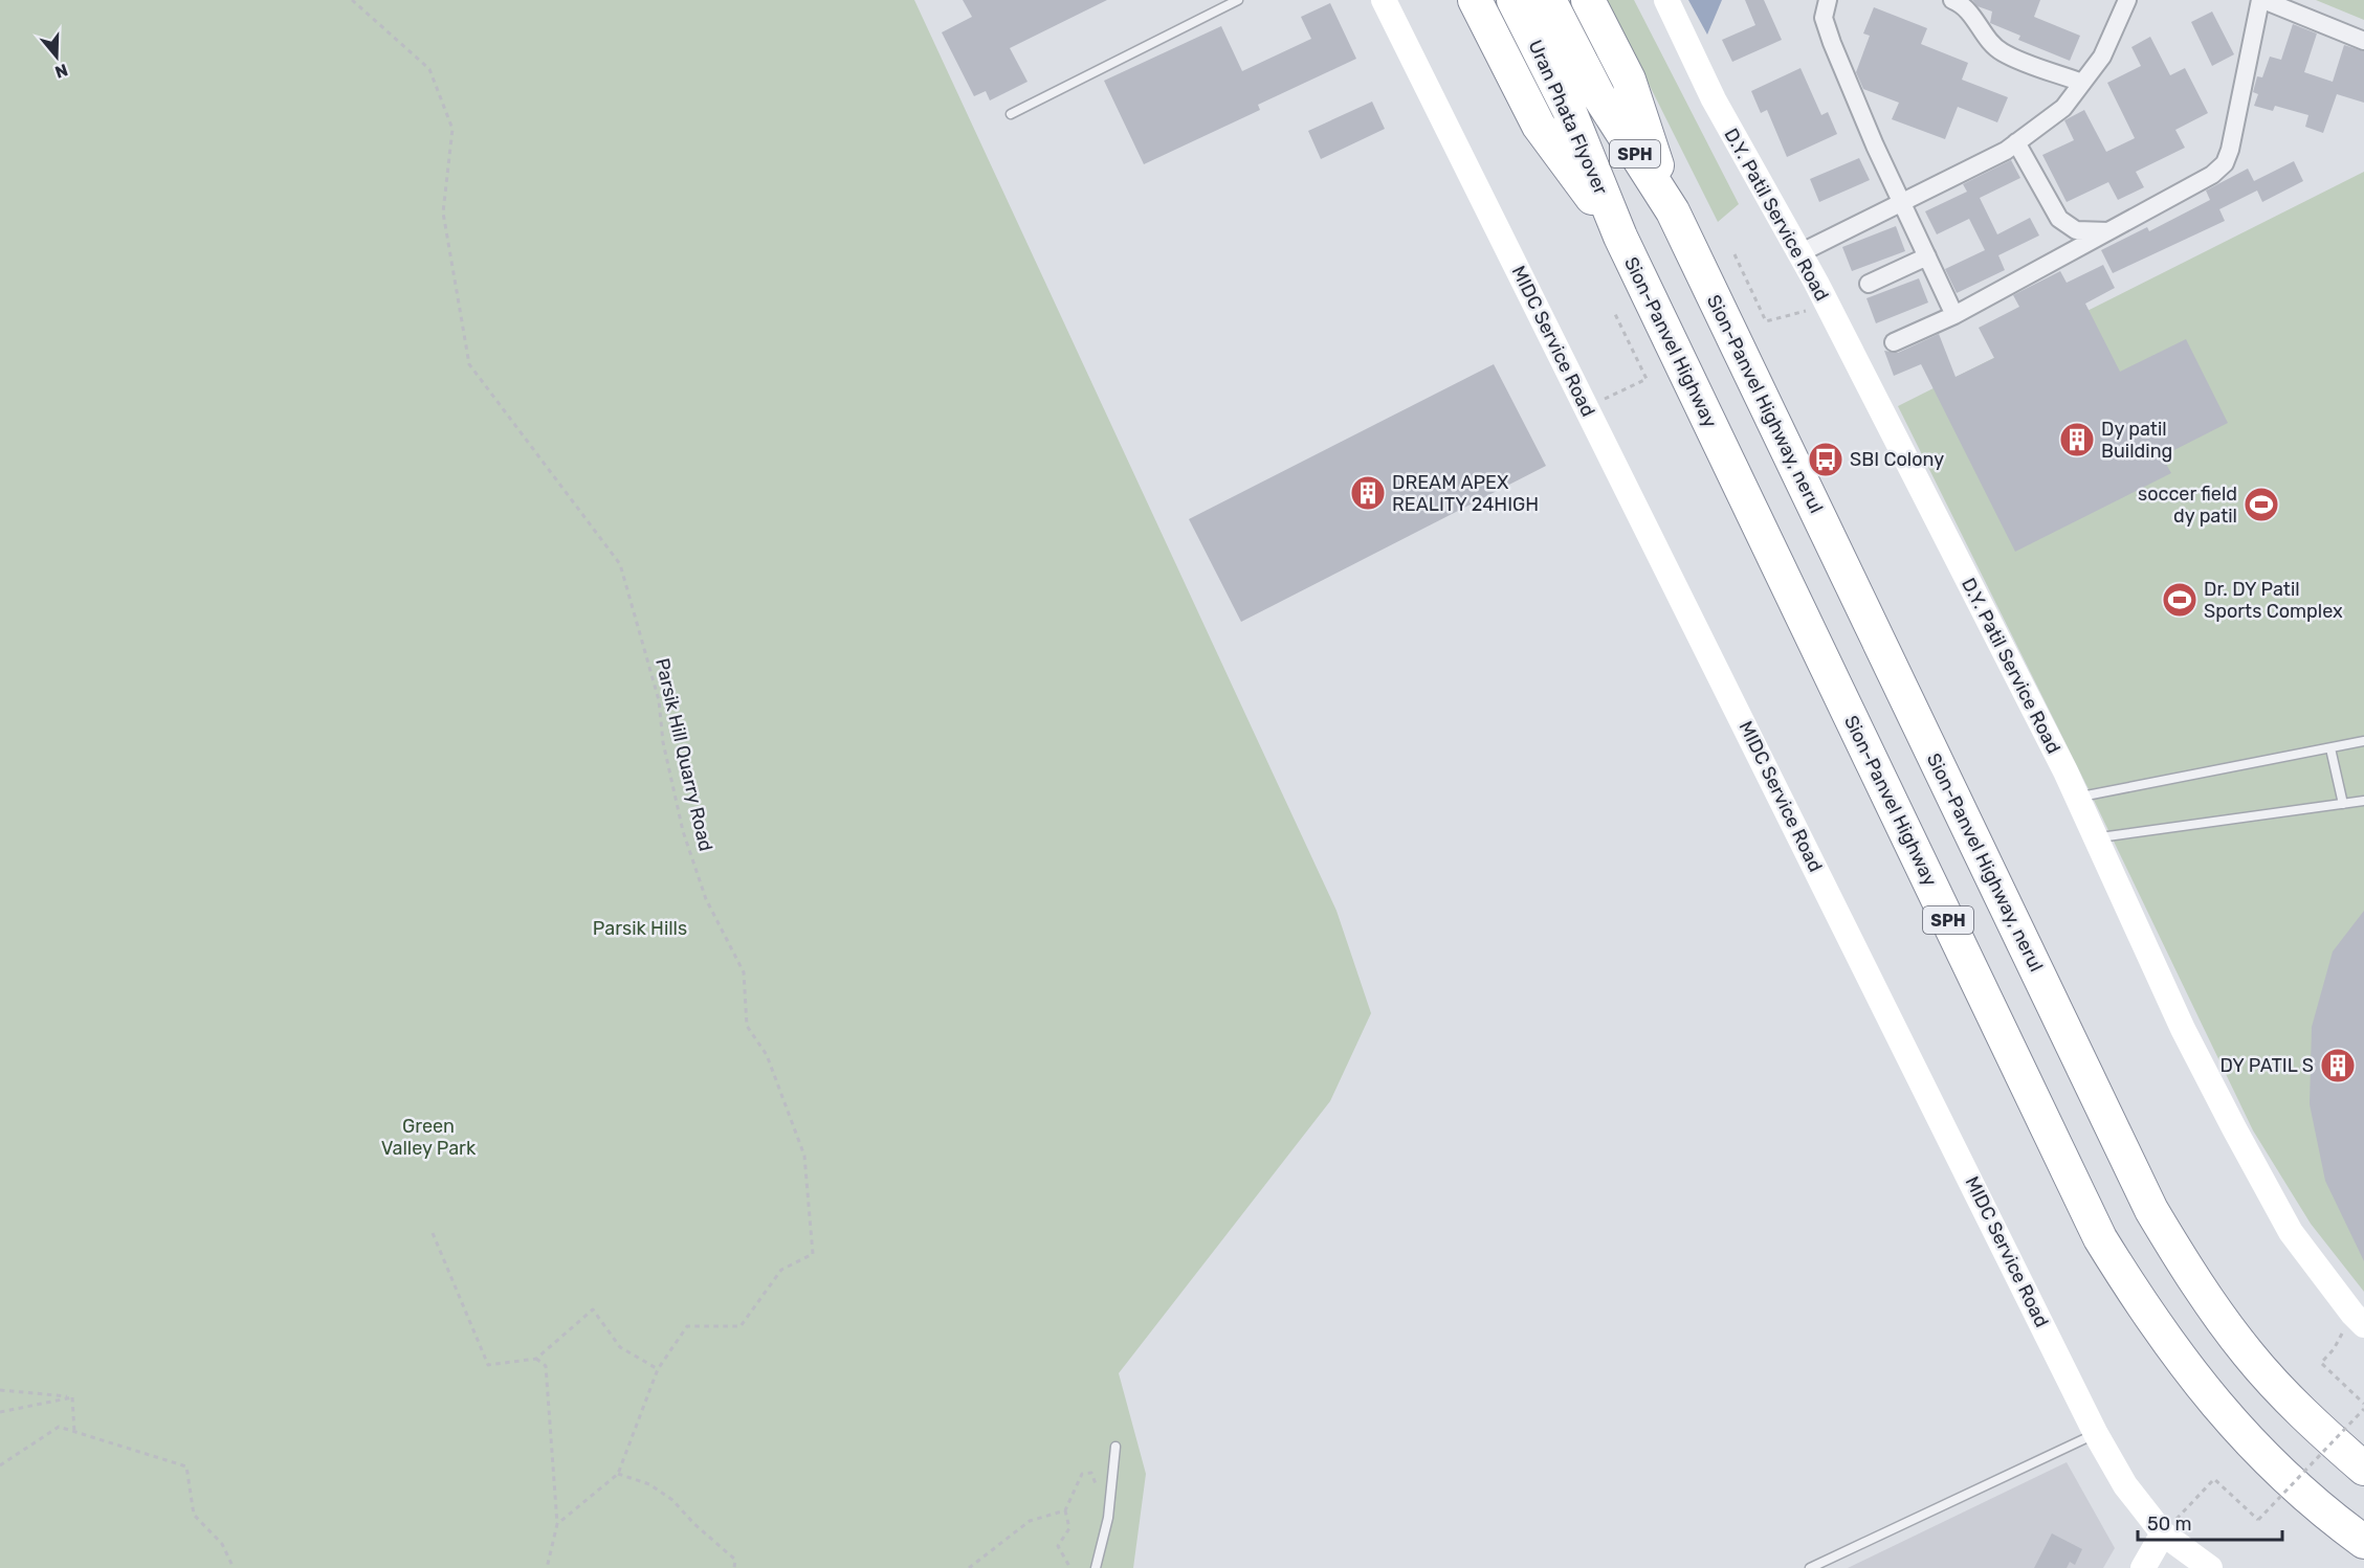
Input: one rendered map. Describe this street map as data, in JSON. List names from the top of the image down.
{
  "streets": {
    "highway": [
      "Uran Phata Flyover",
      "SPH",
      "Sion-Panvel Highway",
      "Sion-Panvel Highway, nerul"
    ],
    "street": ["D.Y. Patil Service Road", "MIDC Service Road"],
    "path": ["Parsik Hill Quarry Road"]
  },
  "crossings": [
    ["Uran Phata Flyover", "Sion-Panvel Highway"],
    ["Uran Phata Flyover", "Sion-Panvel Highway, nerul"]
  ],
  "parks": ["Parsik Hills", "Green Valley Park"],
  "places": {
    "building": ["Dy patil Building", "DREAM APEX REALITY 24HIGH", "DY PATIL S"],
    "bus stop": ["SBI Colony"],
    "sports": ["soccer field dy patil", "Dr. DY Patil Sports Complex"]
  },
  "scale_bar": "50 m",
  "north": "bottom"
}
